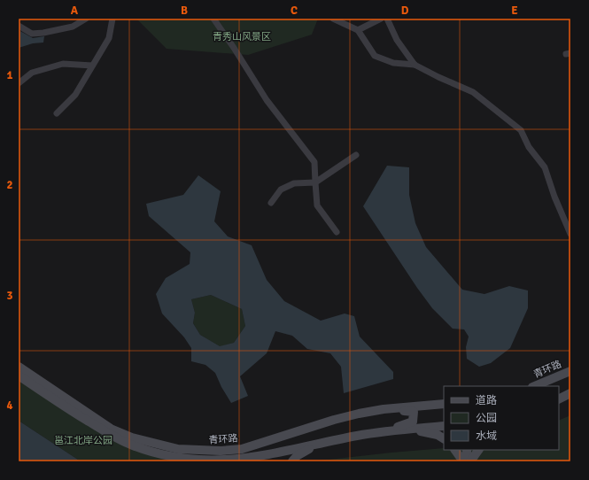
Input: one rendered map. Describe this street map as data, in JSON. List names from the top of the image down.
{
  "streets": {
    "main road": ["青环路"]
  },
  "parks": ["青秀山风景区", "邕江北岸公园"],
  "legend": ["道路", "公园", "水域"],
  "grid": {
    "columns": [
      "A",
      "B",
      "C",
      "D",
      "E"
    ],
    "rows": [
      "1",
      "2",
      "3",
      "4"
    ]
  }
}
